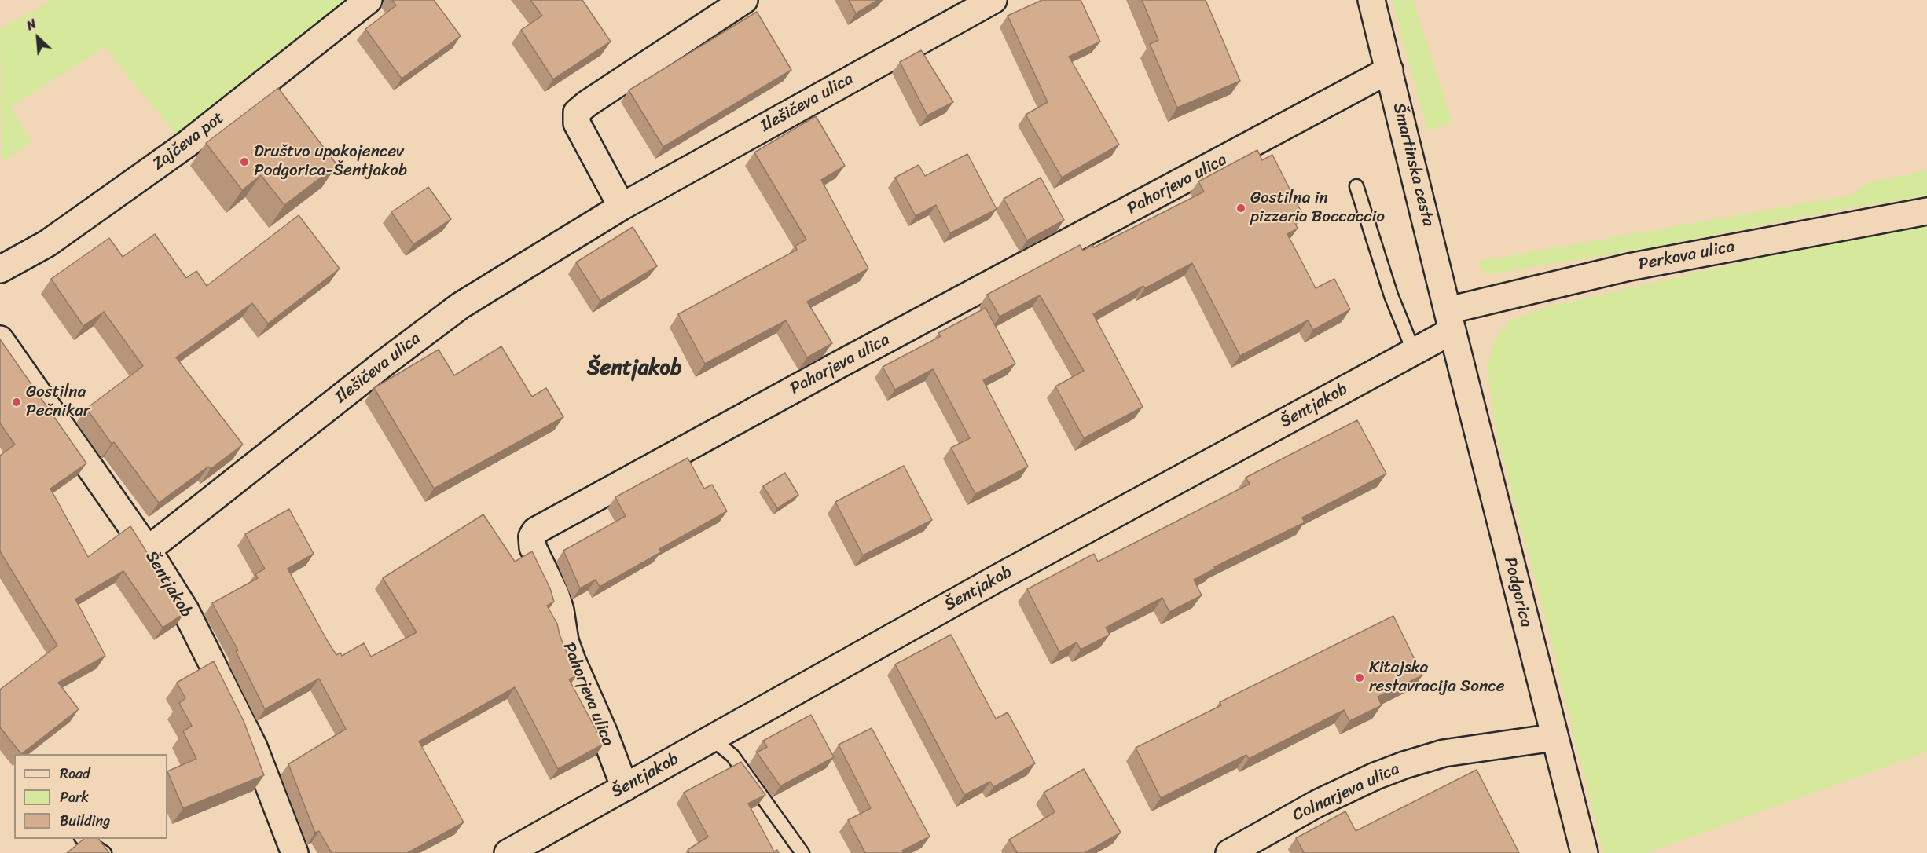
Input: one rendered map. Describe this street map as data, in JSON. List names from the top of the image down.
{
  "streets": {
    "street": [
      "Ilešičeva ulica",
      "Zajčeva pot",
      "Šmartinska cesta",
      "Pahorjeva ulica",
      "Perkova ulica",
      "Šentjakob",
      "Podgorica",
      "Colnarjeva ulica"
    ]
  },
  "crossings": [
    ["Ilešičeva ulica", "Šentjakob"],
    ["Šmartinska cesta", "Pahorjeva ulica"],
    ["Šmartinska cesta", "Perkova ulica"],
    ["Šmartinska cesta", "Šentjakob"],
    ["Šmartinska cesta", "Podgorica"],
    ["Pahorjeva ulica", "Šentjakob"],
    ["Perkova ulica", "Šentjakob"],
    ["Perkova ulica", "Podgorica"],
    ["Šentjakob", "Podgorica"],
    ["Podgorica", "Colnarjeva ulica"]
  ],
  "districts": ["Šentjakob"],
  "places": [
    "Društvo upokojencev Podgorica-Šentjakob",
    "Gostilna in pizzeria Boccaccio",
    "Gostilna Pečnikar",
    "Kitajska restavracija Sonce"
  ],
  "legend": ["Road", "Park", "Building"],
  "north": "top left"
}
